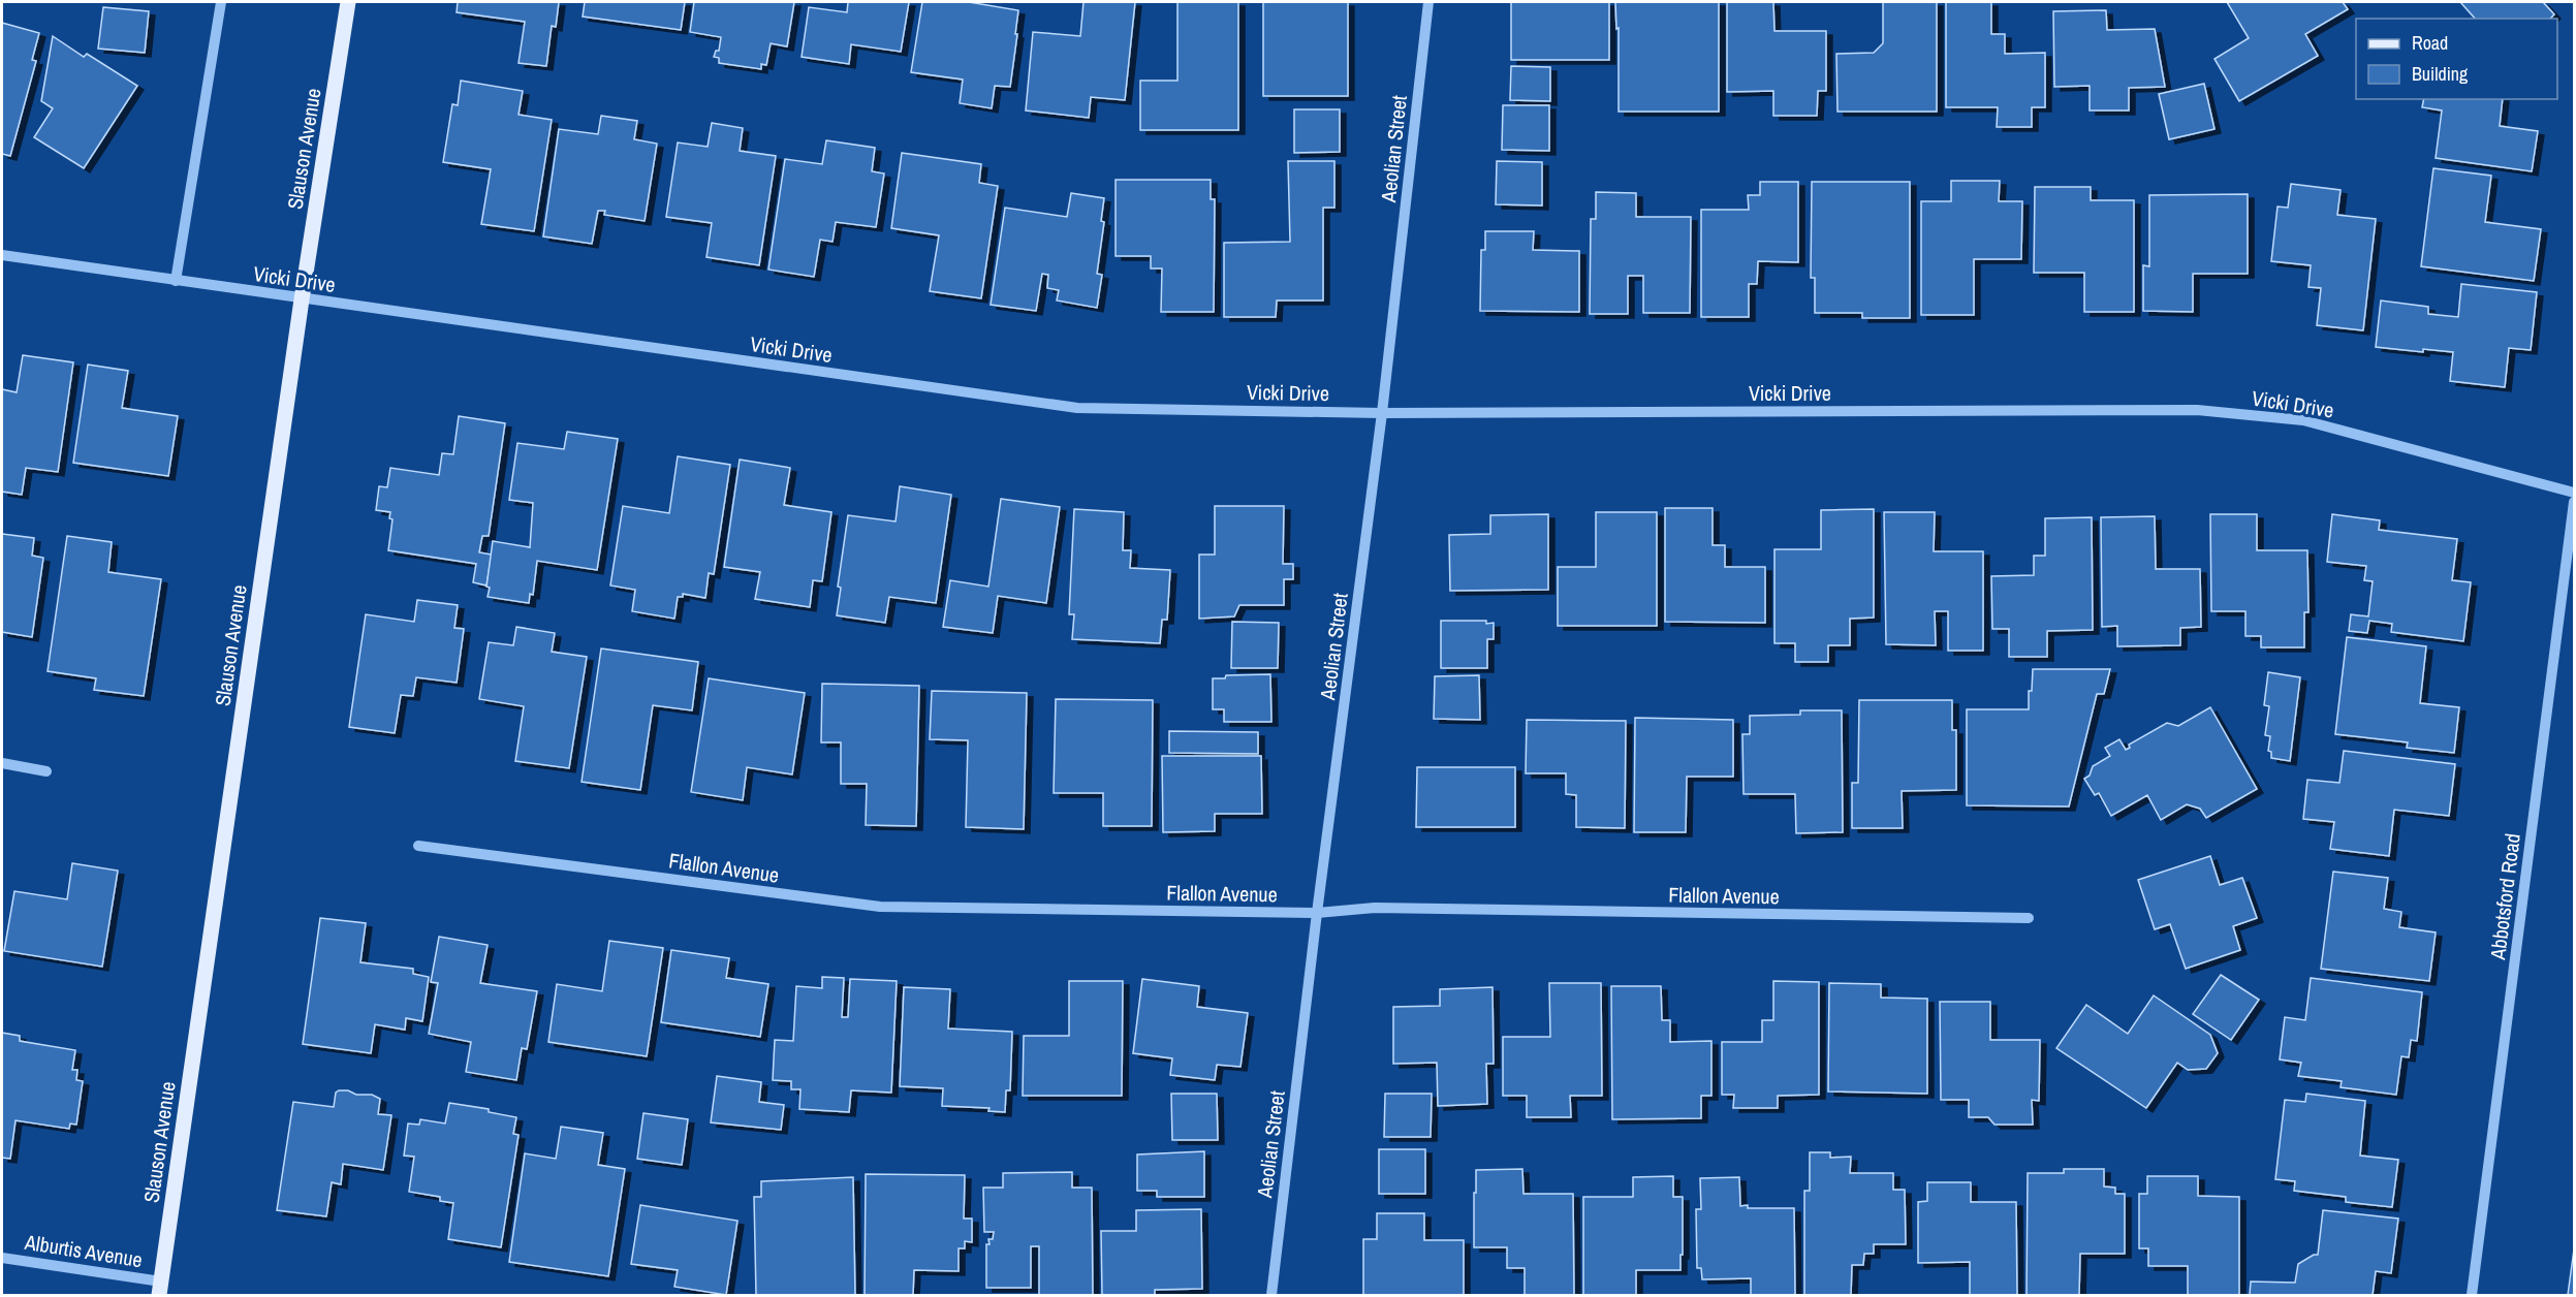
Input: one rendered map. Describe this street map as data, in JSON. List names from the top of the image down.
{
  "streets": {
    "main road": ["Slauson Avenue"],
    "street": [
      "Aeolian Street",
      "Vicki Drive",
      "Flallon Avenue",
      "Abbotsford Road",
      "Alburtis Avenue"
    ]
  },
  "crossings": [
    ["Slauson Avenue", "Vicki Drive"],
    ["Slauson Avenue", "Alburtis Avenue"],
    ["Aeolian Street", "Vicki Drive"],
    ["Aeolian Street", "Flallon Avenue"]
  ],
  "legend": ["Road", "Building"]
}
